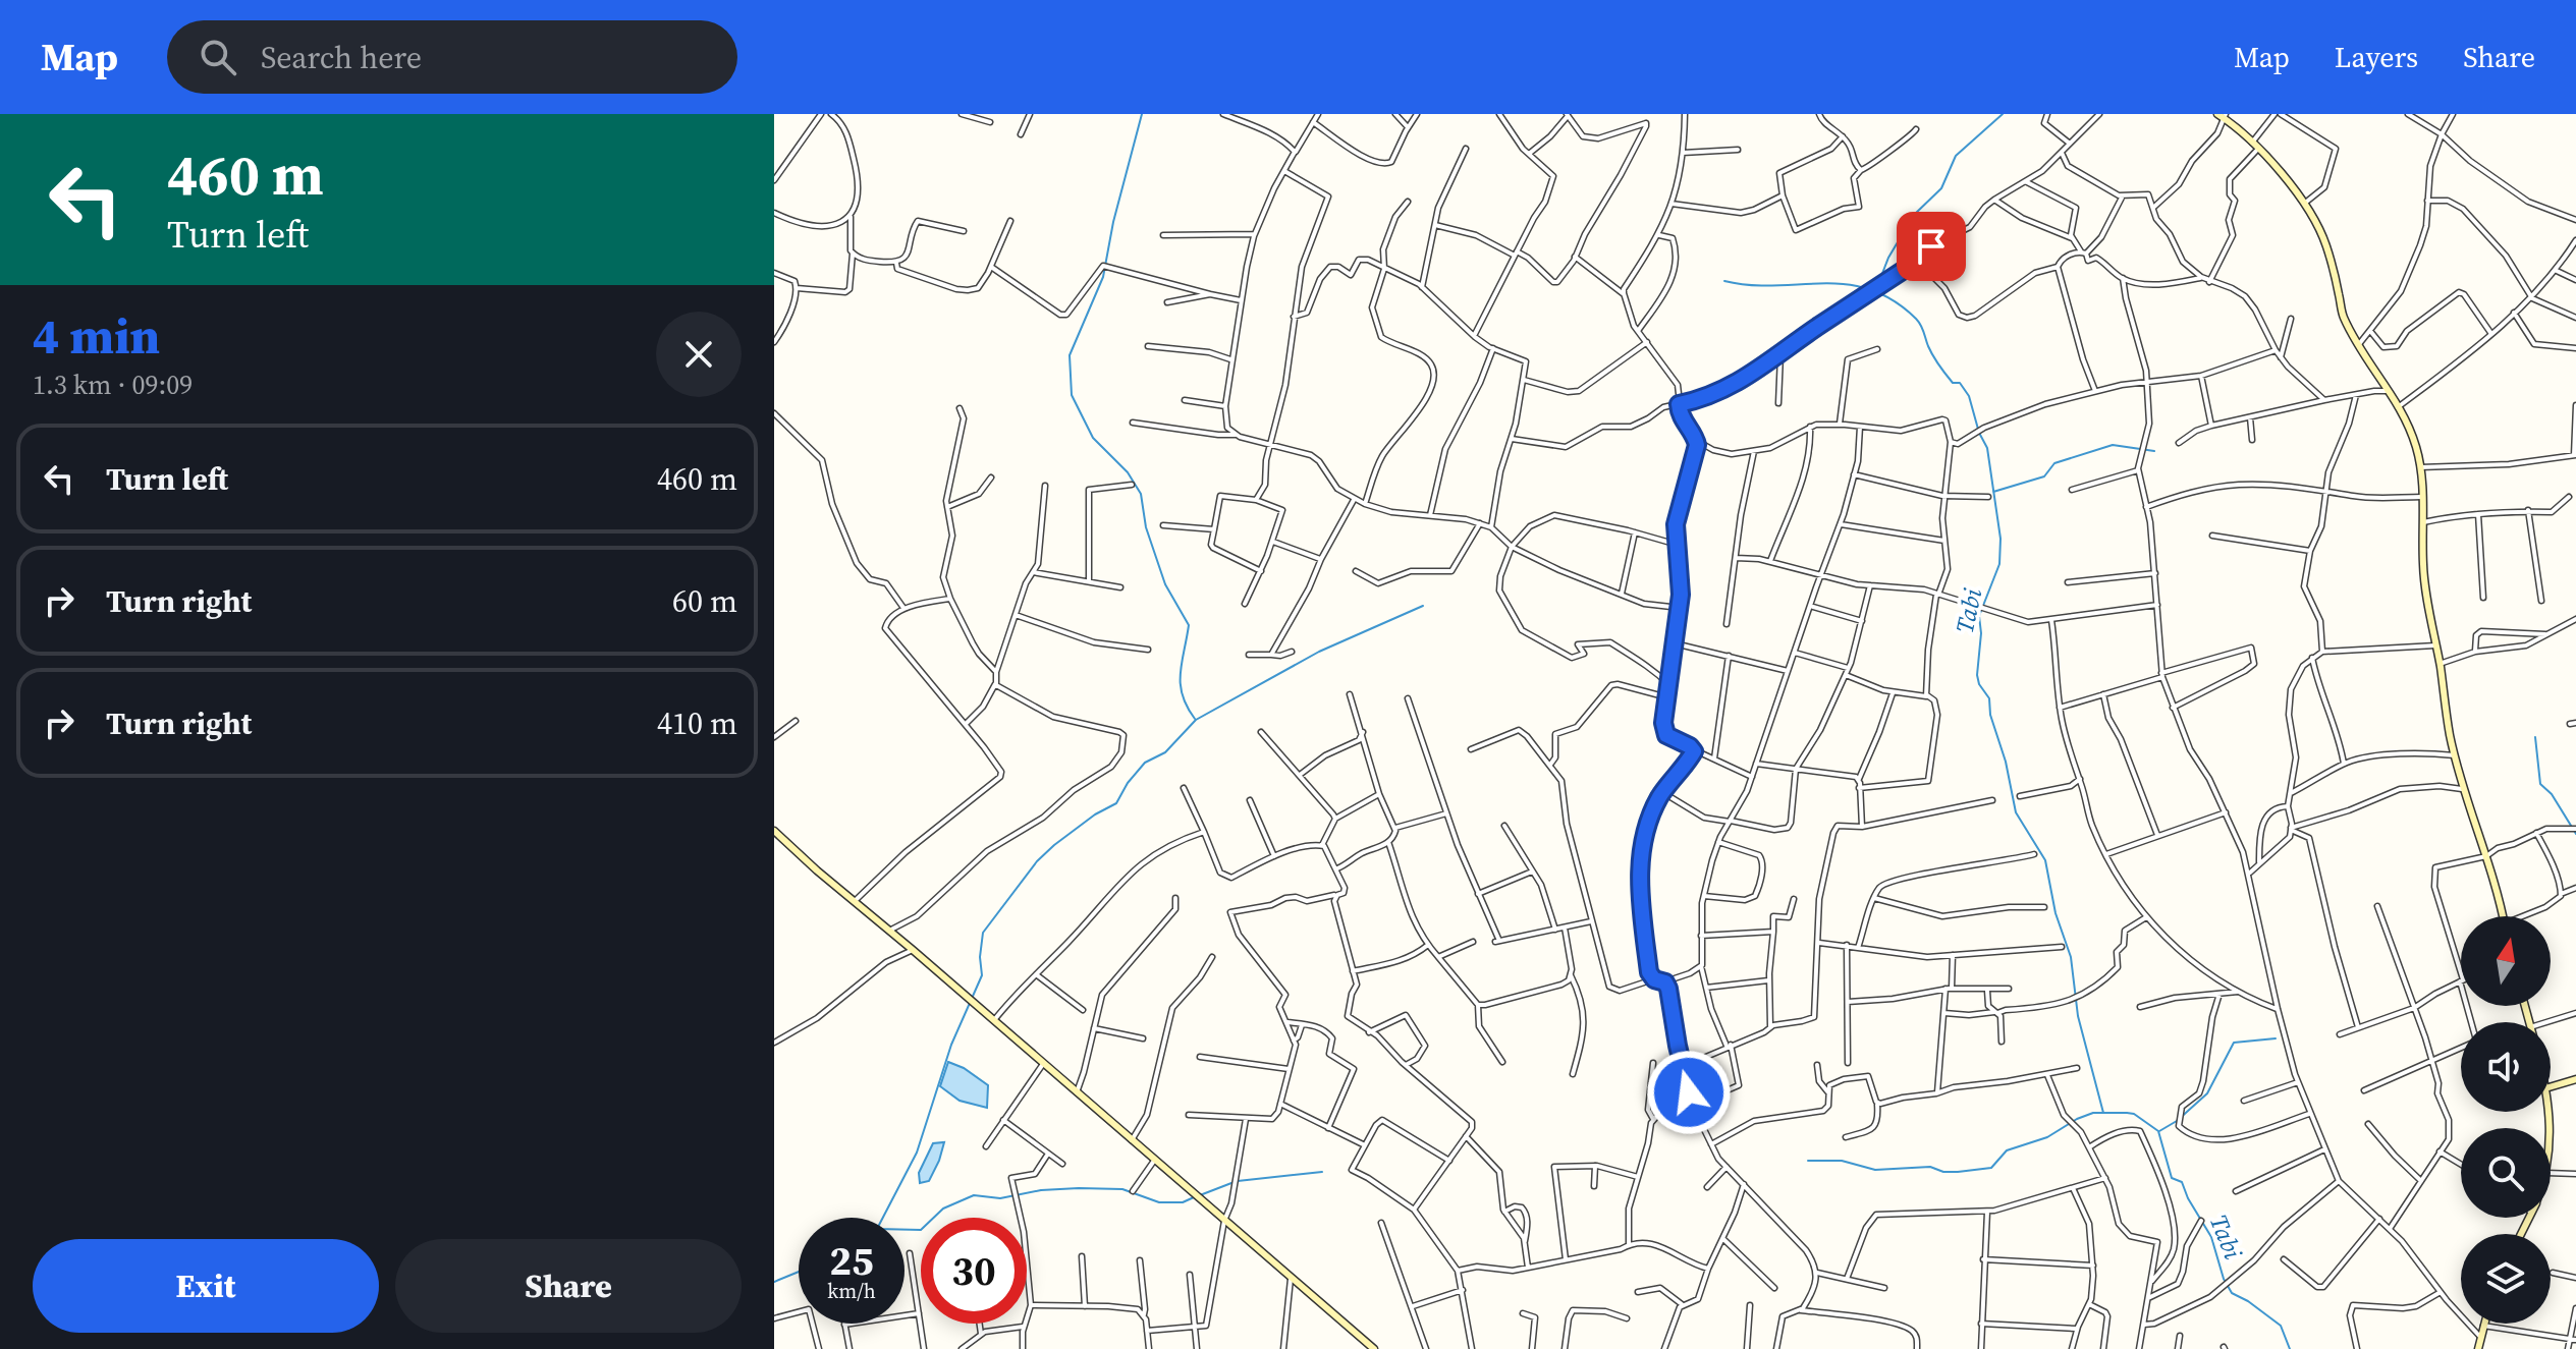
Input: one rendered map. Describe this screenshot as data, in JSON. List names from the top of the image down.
{
  "water": ["Tabi"],
  "north": "top",
  "page": {
    "header": "Map",
    "search": "Search here",
    "nav": ["Map", "Layers", "Share"],
    "turn": ["460 m", "Turn left"],
    "heading": ["4 min", "1.3 km · 09:09"],
    "list": [
      {
        "name": "Turn left",
        "value": "460 m"
      },
      {
        "name": "Turn right",
        "value": "60 m"
      },
      {
        "name": "Turn right",
        "value": "410 m"
      }
    ],
    "speed": "25 km/h",
    "limit": "30",
    "buttons": ["Exit", "Share"]
  }
}
